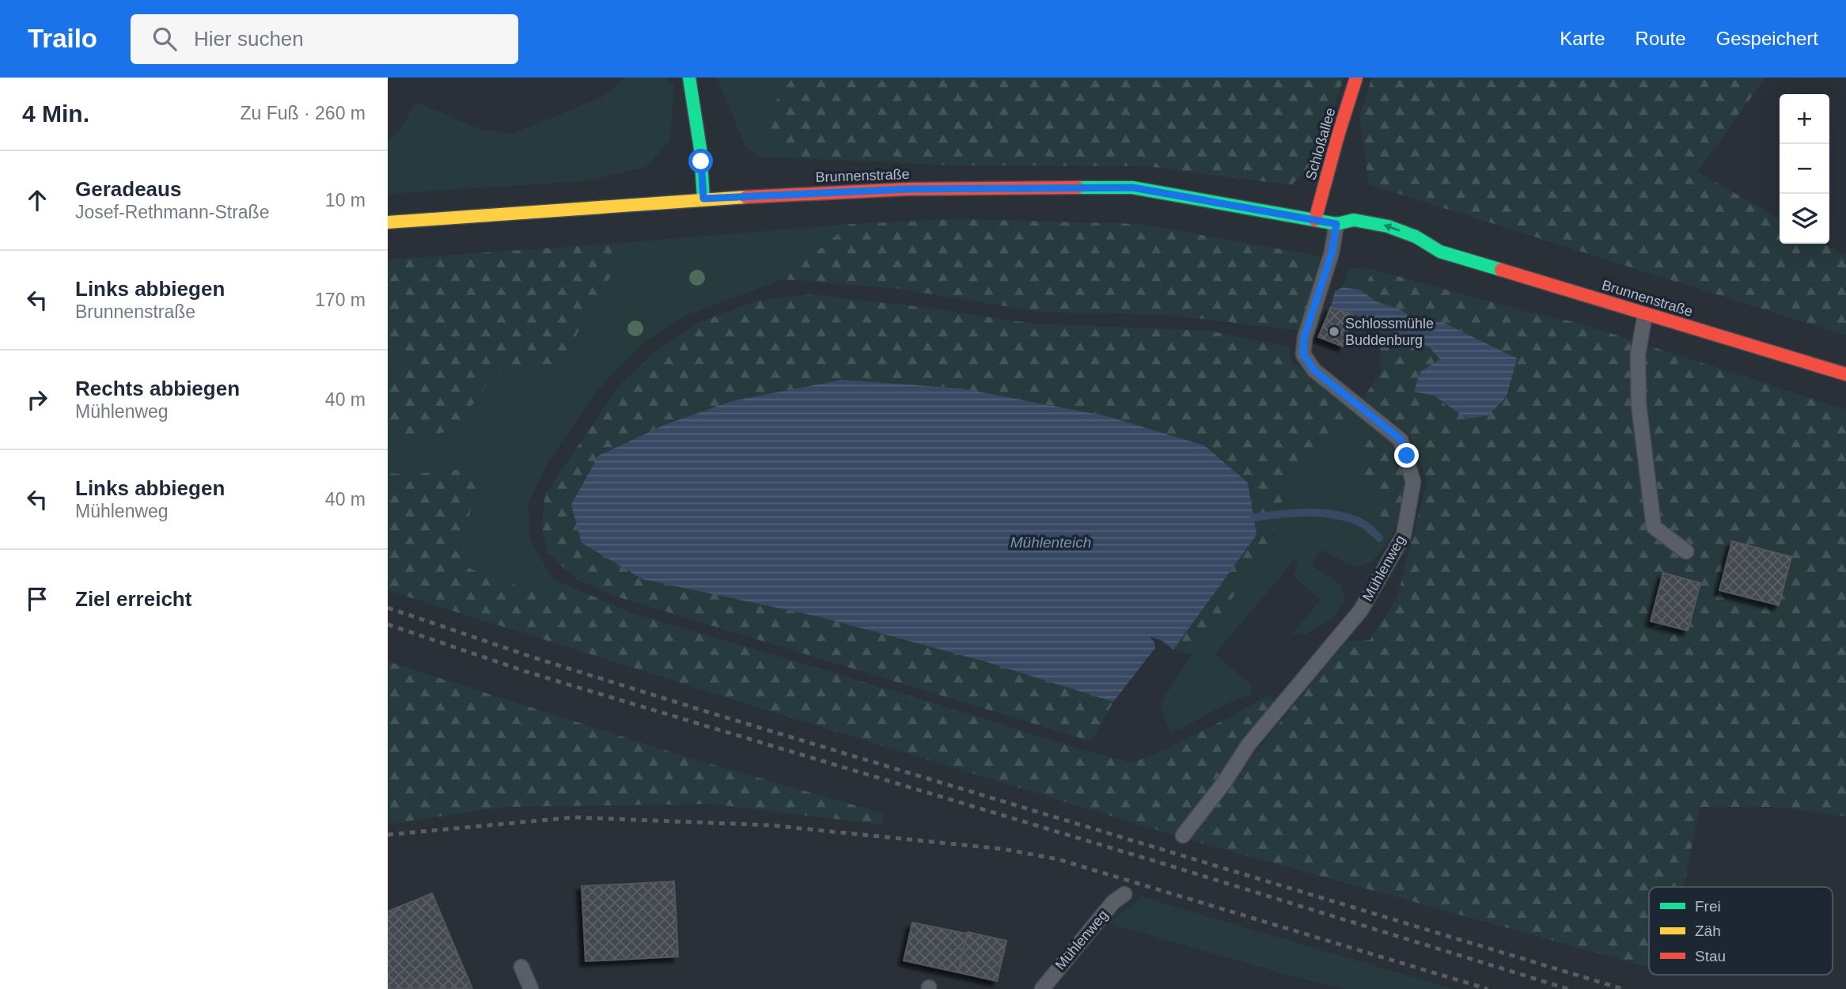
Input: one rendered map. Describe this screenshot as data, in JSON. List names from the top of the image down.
{
  "streets": {
    "street": ["Schloßallee", "Brunnenstraße"],
    "lane": ["Mühlenweg"]
  },
  "crossings": [
    ["Schloßallee", "Brunnenstraße"],
    ["Brunnenstraße", "Mühlenweg"]
  ],
  "water": ["Mühlenteich"],
  "places": ["Schlossmühle Buddenburg"],
  "legend": ["Frei", "Zäh", "Stau"],
  "page": {
    "header": "Trailo",
    "search": "Hier suchen",
    "nav": ["Karte", "Route", "Gespeichert"],
    "heading": ["4 Min.", "Zu Fuß · 260 m"],
    "map_buttons": ["+", "−"],
    "list": [
      ["Geradeaus", "Josef-Rethmann-Straße", "10 m"],
      ["Links abbiegen", "Brunnenstraße", "170 m"],
      ["Rechts abbiegen", "Mühlenweg", "40 m"],
      ["Links abbiegen", "Mühlenweg", "40 m"],
      "Ziel erreicht"
    ]
  }
}
